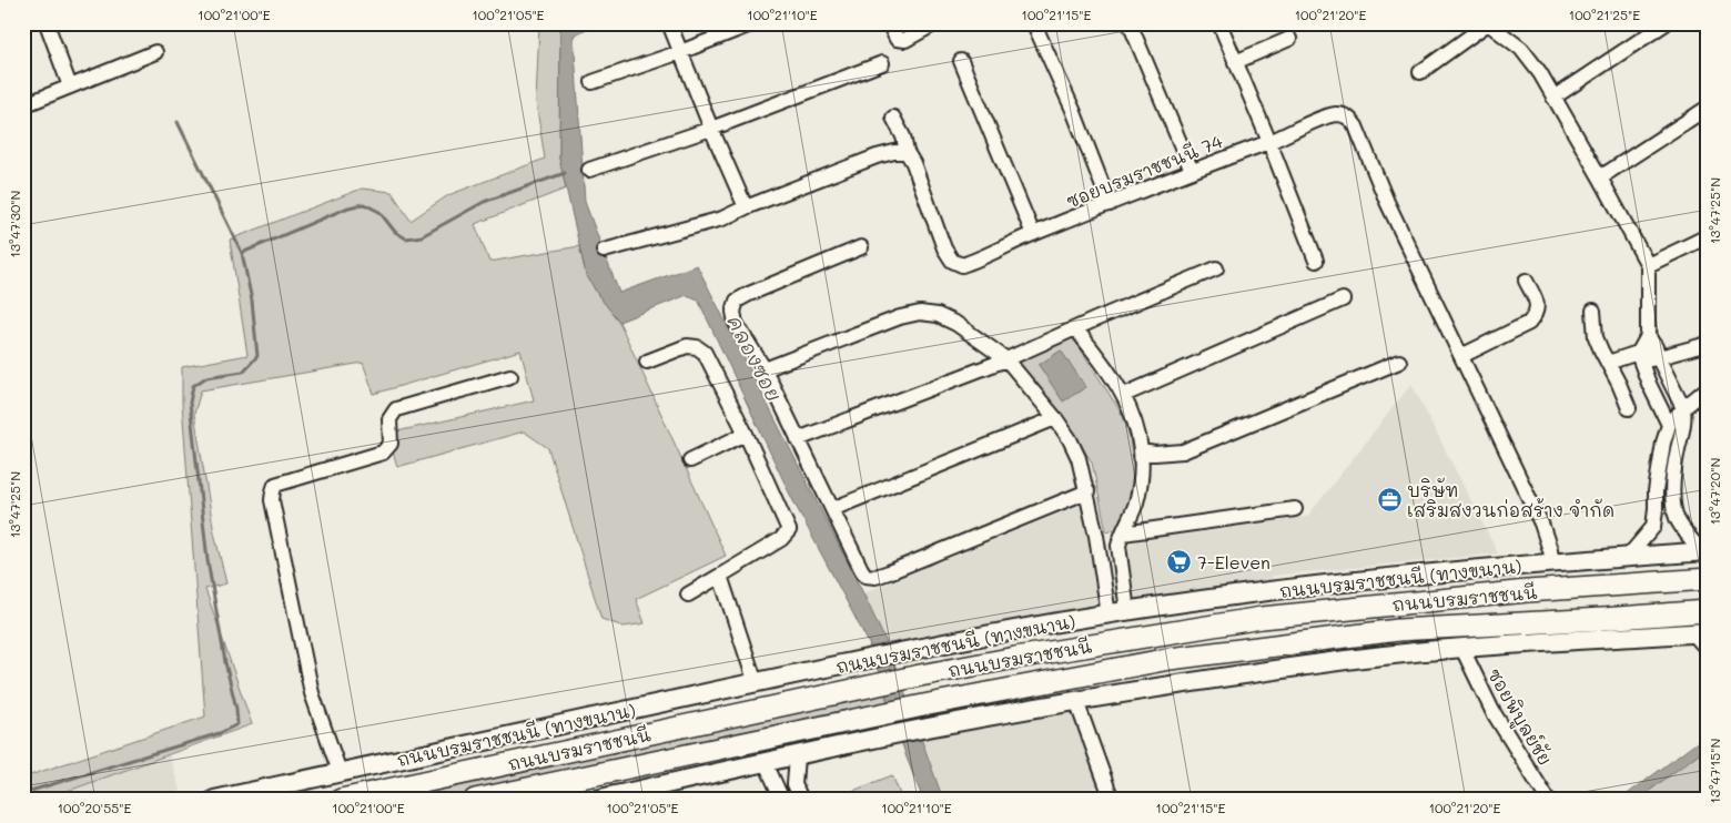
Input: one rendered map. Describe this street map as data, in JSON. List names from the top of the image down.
{
  "streets": {
    "highway": ["ถนนบรมราชชนนี"],
    "main road": ["ถนนบรมราชชนนี (ทางขนาน)"],
    "street": ["ซอยบรมราชชนนี 74", "ซอยพิบูลย์ชัย"]
  },
  "crossings": [
    ["ซอยบรมราชชนนี 74", "ถนนบรมราชชนนี (ทางขนาน)"]
  ],
  "water": ["คลองซอย"],
  "places": {
    "office": ["บริษัท เสริมสงวนก่อสร้าง จำกัด"],
    "supermarket": ["7-Eleven"]
  },
  "coordinates": [
    "100°21'00\"E",
    "100°21'05\"E",
    "100°21'10\"E",
    "100°21'15\"E",
    "100°21'20\"E",
    "100°21'25\"E",
    "13°47'25\"N",
    "13°47'30\"N",
    "13°47'20\"N",
    "13°47'15\"N",
    "100°20'55\"E"
  ]
}
